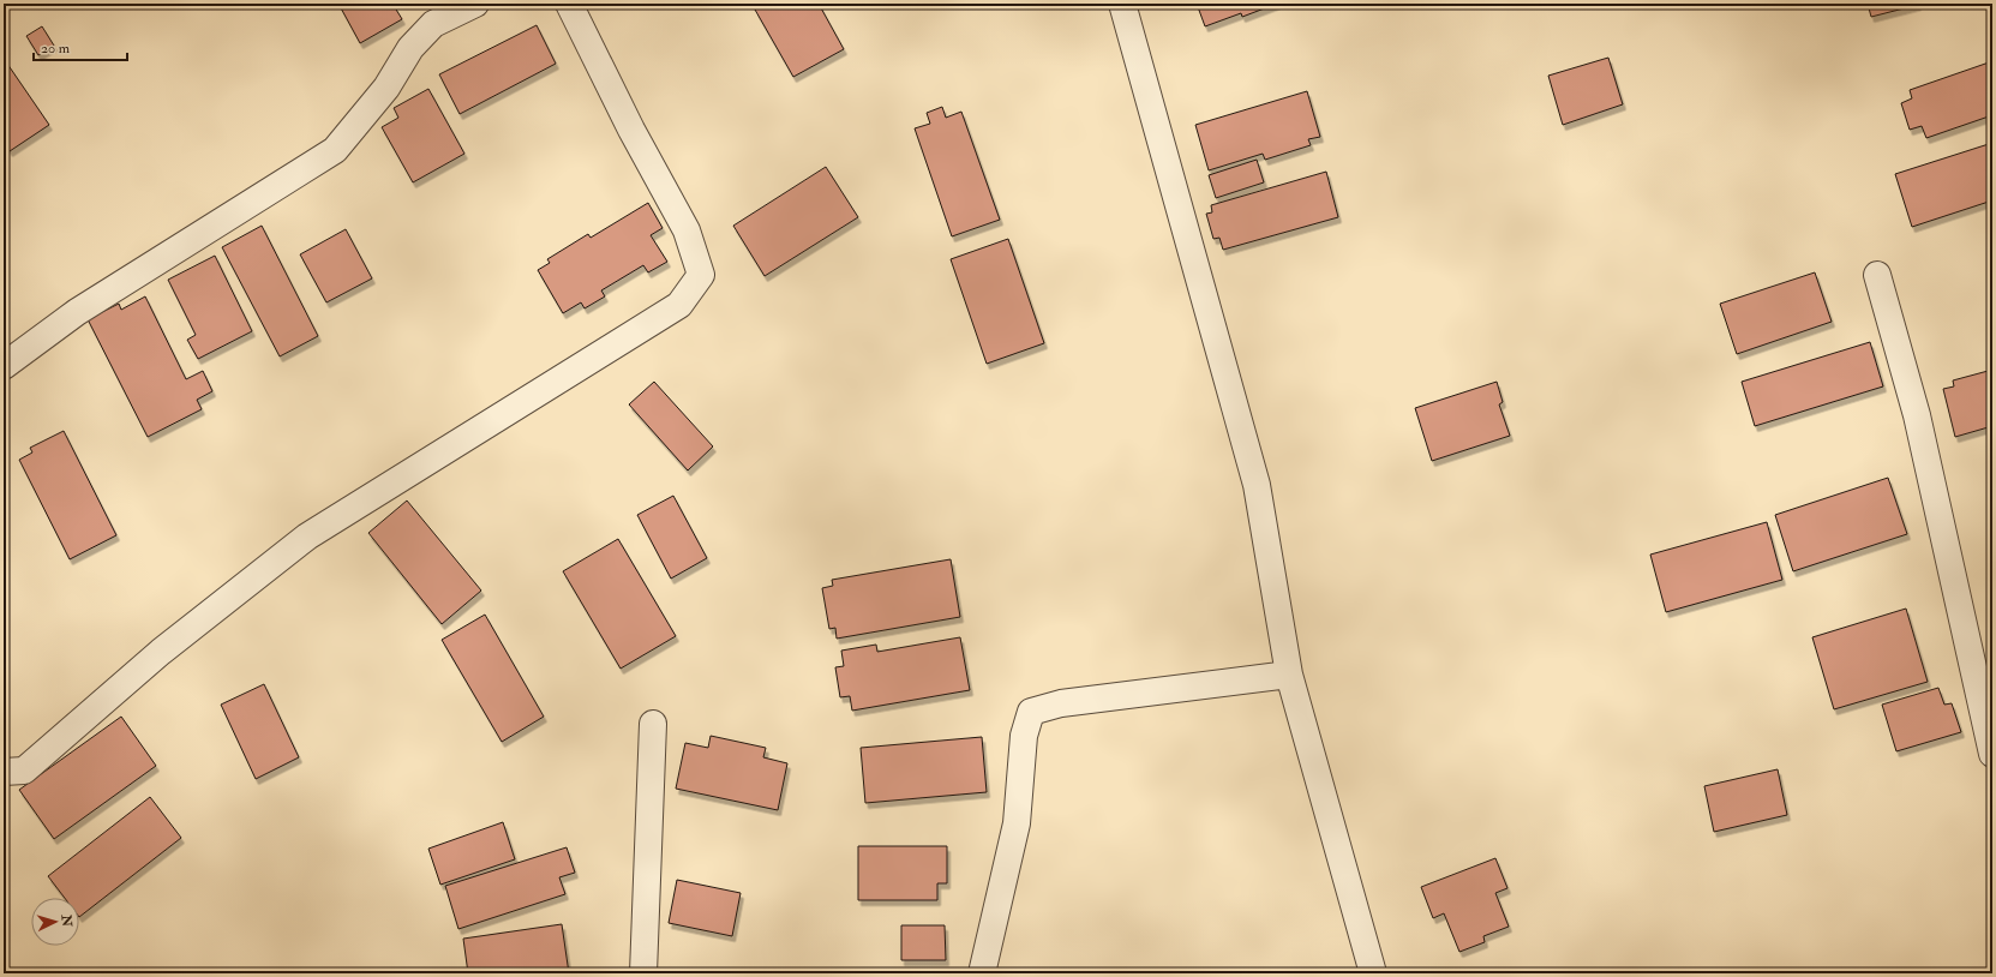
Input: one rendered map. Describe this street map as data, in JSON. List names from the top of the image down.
{
  "scale_bar": "20 m",
  "north": "right"
}
